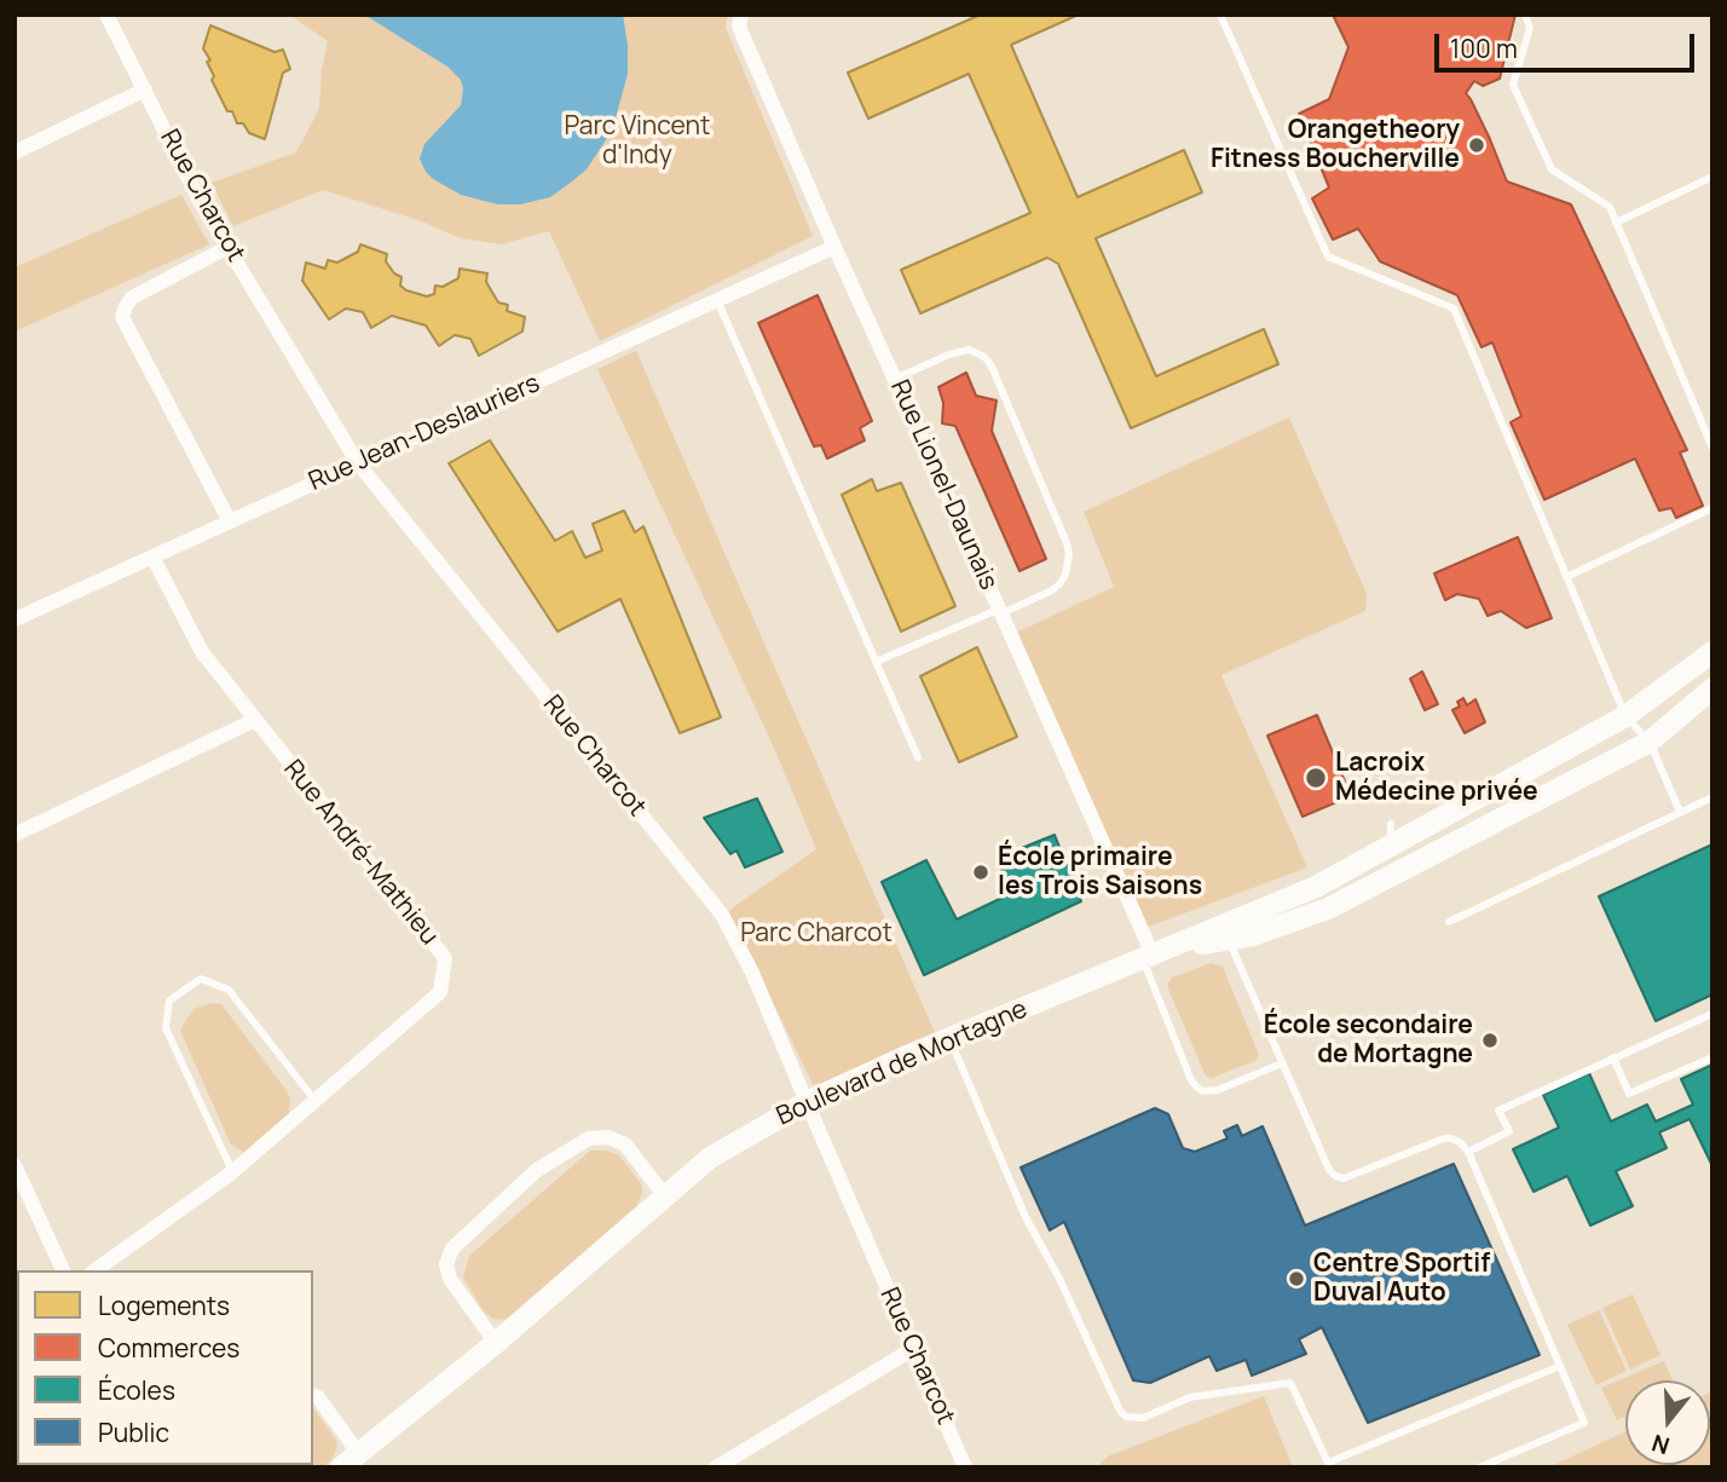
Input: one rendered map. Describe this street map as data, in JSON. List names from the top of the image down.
{
  "streets": {
    "street": [
      "Rue Charcot",
      "Rue Jean-Deslauriers",
      "Rue Lionel-Daunais",
      "Rue André-Mathieu",
      "Boulevard de Mortagne"
    ]
  },
  "crossings": [
    ["Rue Charcot", "Rue Jean-Deslauriers"],
    ["Rue Charcot", "Boulevard de Mortagne"],
    ["Rue Jean-Deslauriers", "Rue Lionel-Daunais"],
    ["Rue Jean-Deslauriers", "Rue André-Mathieu"],
    ["Rue Lionel-Daunais", "Boulevard de Mortagne"]
  ],
  "parks": ["Parc Vincent d'Indy", "Parc Charcot"],
  "places": [
    "Orangetheory Fitness Boucherville",
    "Lacroix Médecine privée",
    "École primaire les Trois Saisons",
    "École secondaire de Mortagne",
    "Centre Sportif Duval Auto"
  ],
  "legend": [
    "Logements",
    "Commerces",
    "Écoles",
    "Public"
  ],
  "scale_bar": "100 m",
  "north": "bottom"
}
